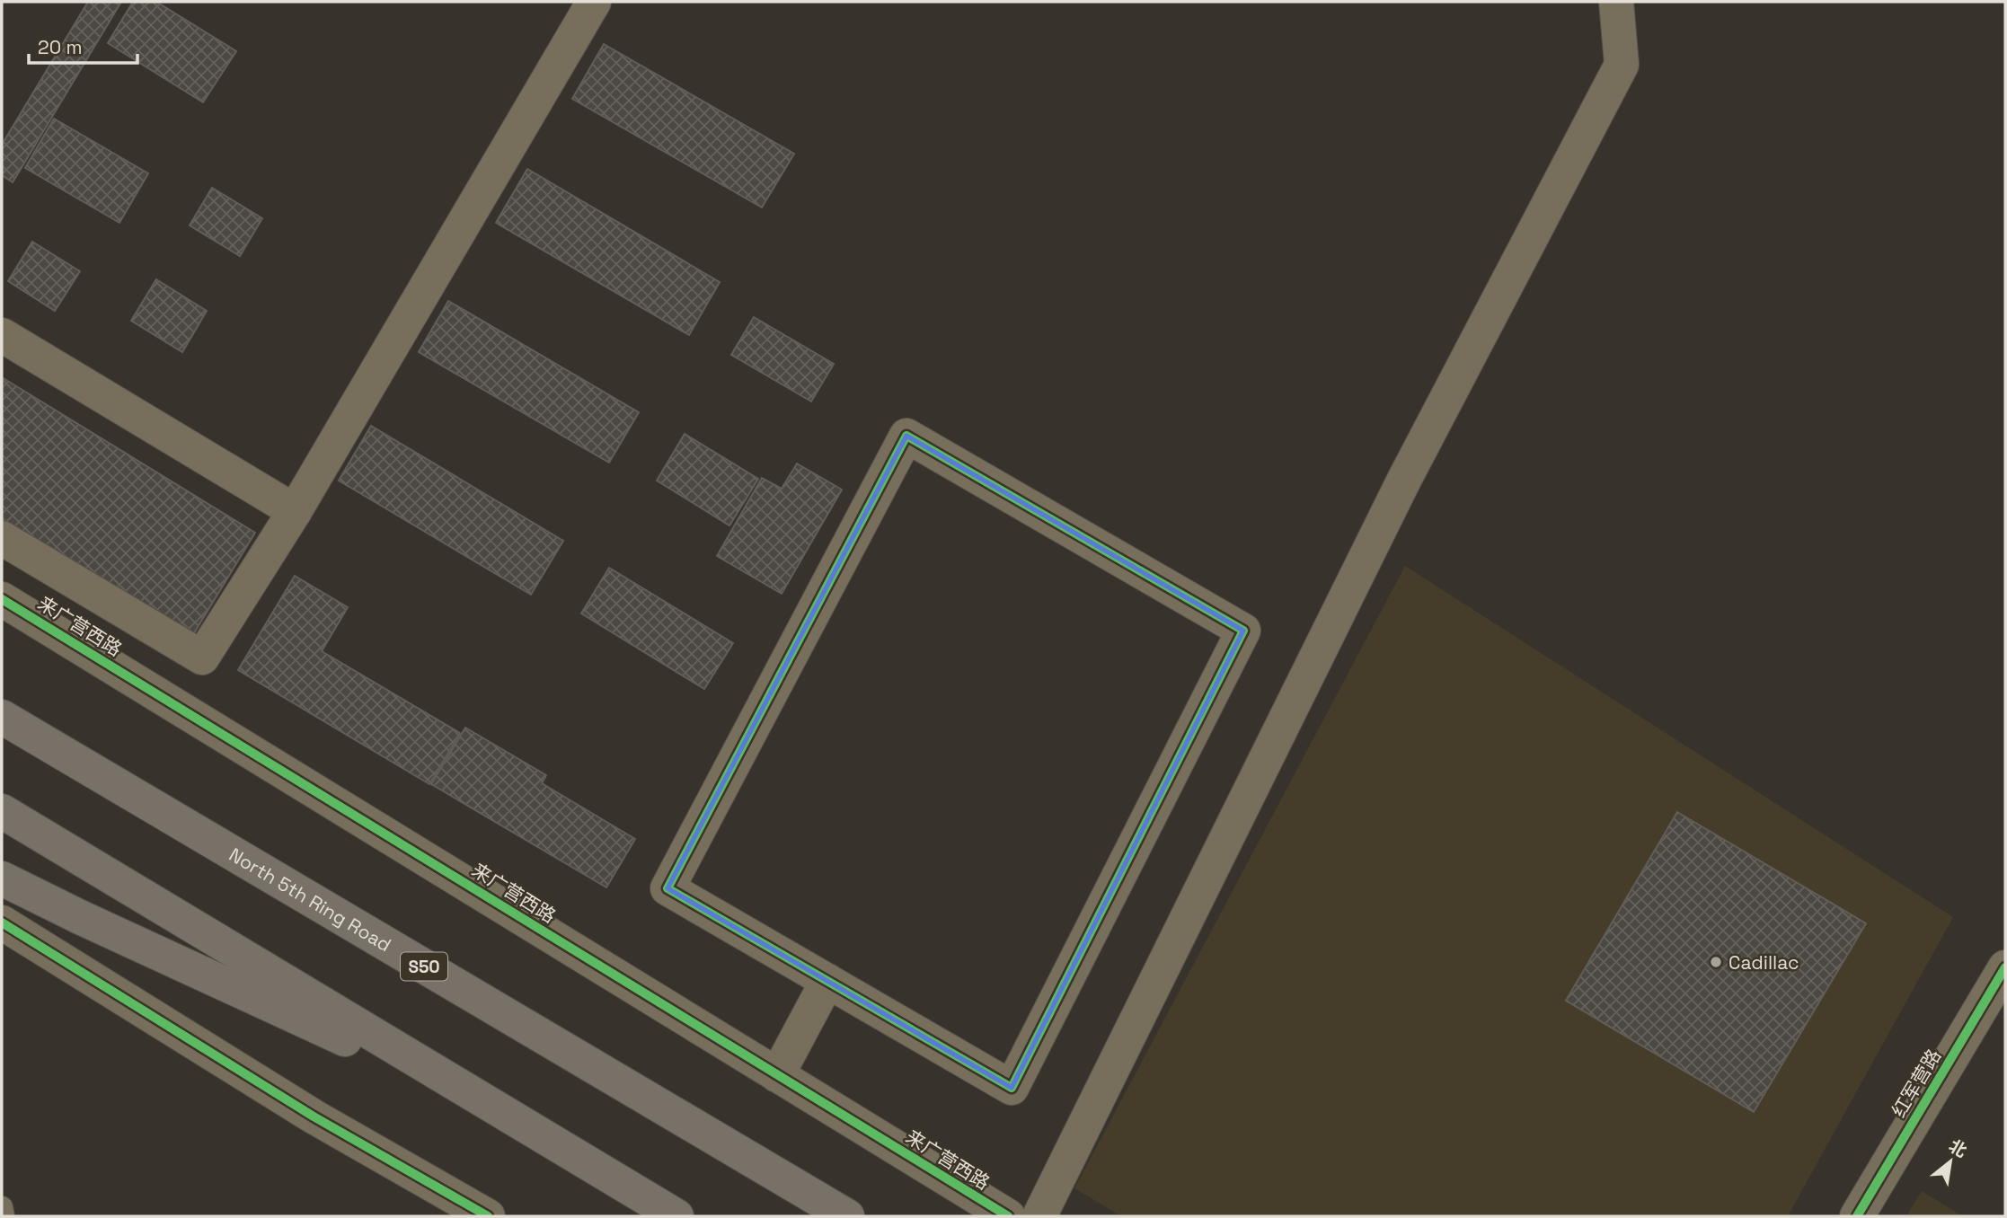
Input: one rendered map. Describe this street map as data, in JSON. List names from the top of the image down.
{
  "streets": {
    "highway": ["North 5th Ring Road", "S50"],
    "street": ["来广营西路", "红军营路"]
  },
  "places": ["Cadillac"],
  "scale_bar": "20 m",
  "north": "top right"
}
